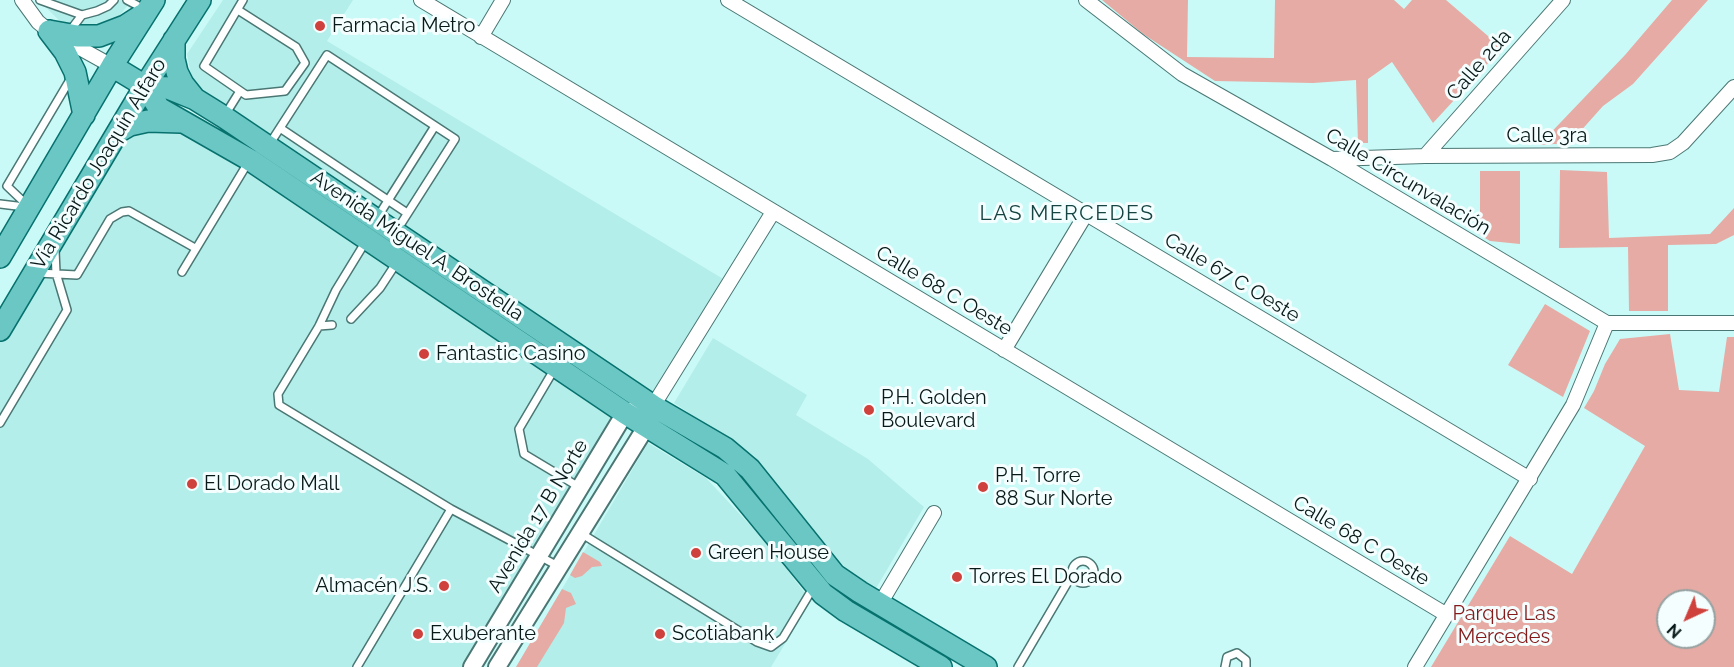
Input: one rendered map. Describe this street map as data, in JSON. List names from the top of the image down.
{
  "streets": {
    "main road": ["Vía Ricardo Joaquín Alfaro", "Avenida Miguel A. Brostella"],
    "street": [
      "Calle 2da",
      "Calle 3ra",
      "Calle Circunvalación",
      "Calle 67 C Oeste",
      "Calle 68 C Oeste",
      "Avenida 17 B Norte"
    ]
  },
  "crossings": [
    ["Calle 2da", "Calle 3ra"],
    ["Calle 3ra", "Calle Circunvalación"],
    ["Vía Ricardo Joaquín Alfaro", "Avenida Miguel A. Brostella"],
    ["Avenida Miguel A. Brostella", "Avenida 17 B Norte"]
  ],
  "districts": ["LAS MERCEDES"],
  "parks": ["Parque Las Mercedes"],
  "places": [
    "Farmacia Metro",
    "Fantastic Casino",
    "P.H. Golden Boulevard",
    "El Dorado Mall",
    "P.H. Torre 88 Sur Norte",
    "Green House",
    "Torres El Dorado",
    "Almacén J.S.",
    "Exuberante",
    "Scotiabank"
  ],
  "north": "bottom left"
}
